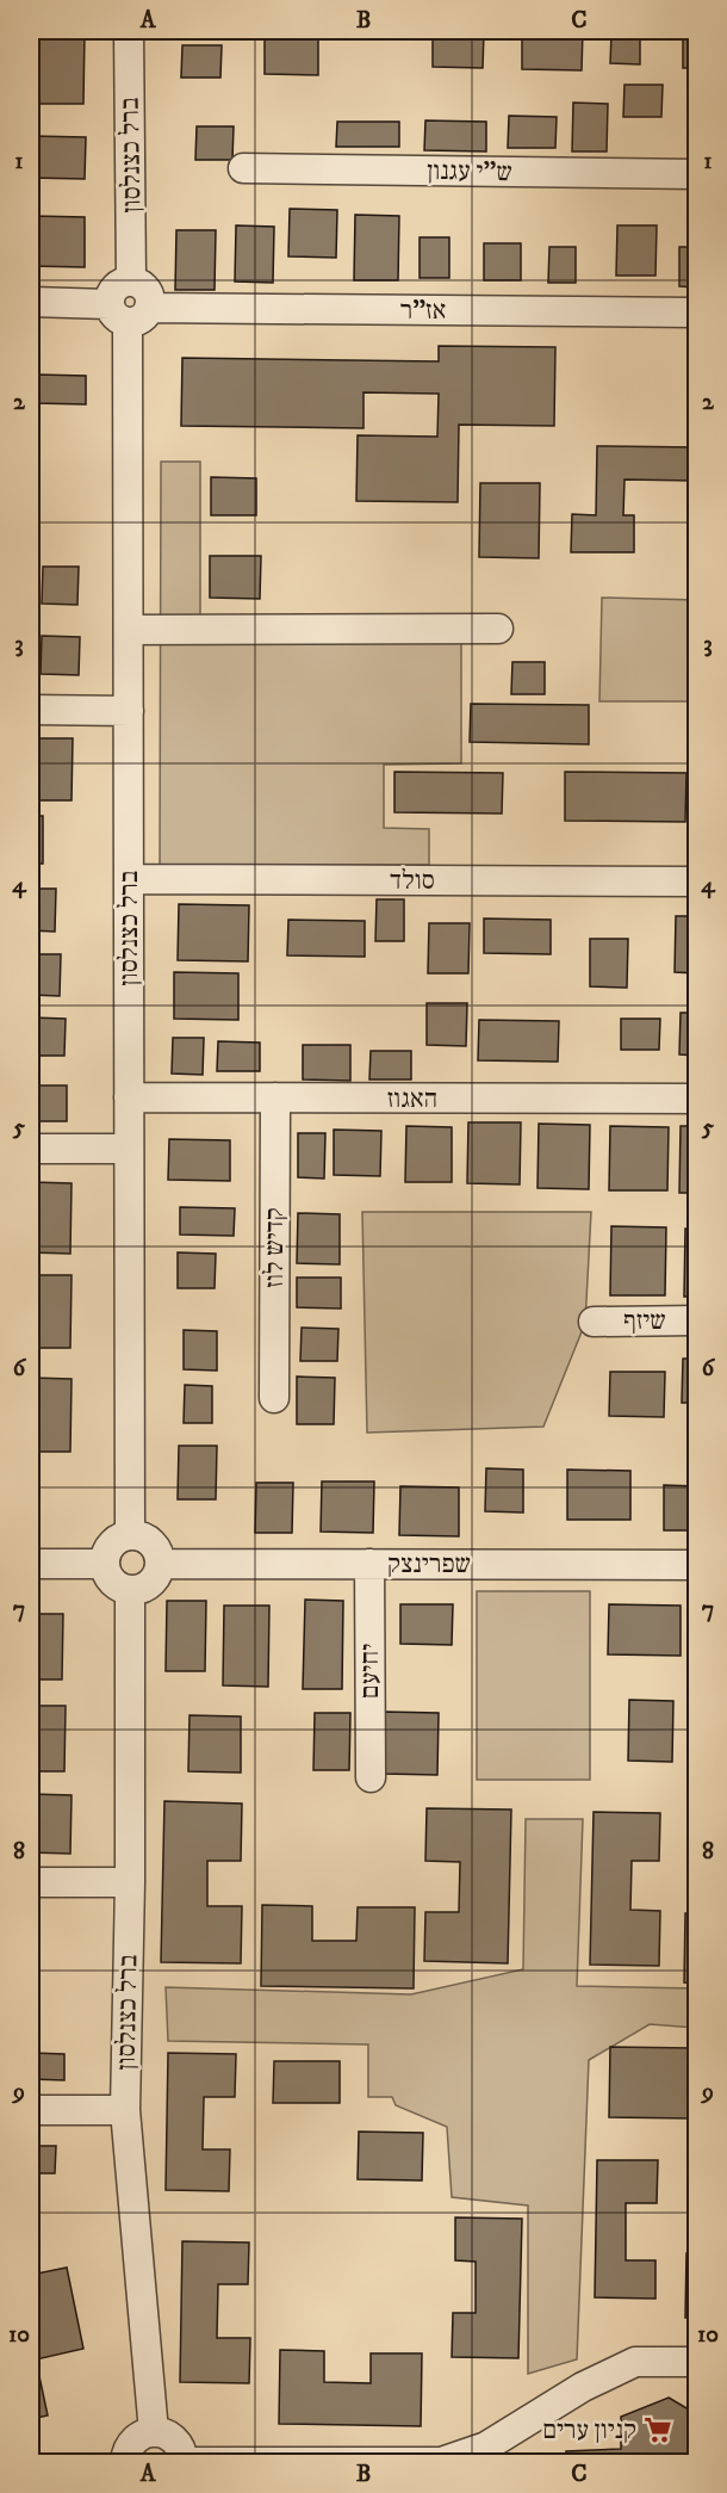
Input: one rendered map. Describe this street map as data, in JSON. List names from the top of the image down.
{
  "streets": {
    "street": [
      "ברל כצנלסון",
      "ש\"י עגנון",
      "אז\"ר",
      "סולד",
      "האגוז",
      "קדיש לוז",
      "שיזף",
      "שפרינצק",
      "יחיעם"
    ]
  },
  "crossings": [
    ["ברל כצנלסון", "אז\"ר"],
    ["ברל כצנלסון", "סולד"],
    ["ברל כצנלסון", "האגוז"],
    ["ברל כצנלסון", "שפרינצק"],
    ["האגוז", "קדיש לוז"],
    ["שפרינצק", "יחיעם"]
  ],
  "places": {
    "supermarket": ["קניון ערים"]
  },
  "grid": {
    "columns": ["A", "B", "C"],
    "rows": [
      "1",
      "2",
      "3",
      "4",
      "5",
      "6",
      "7",
      "8",
      "9",
      "10"
    ]
  }
}
